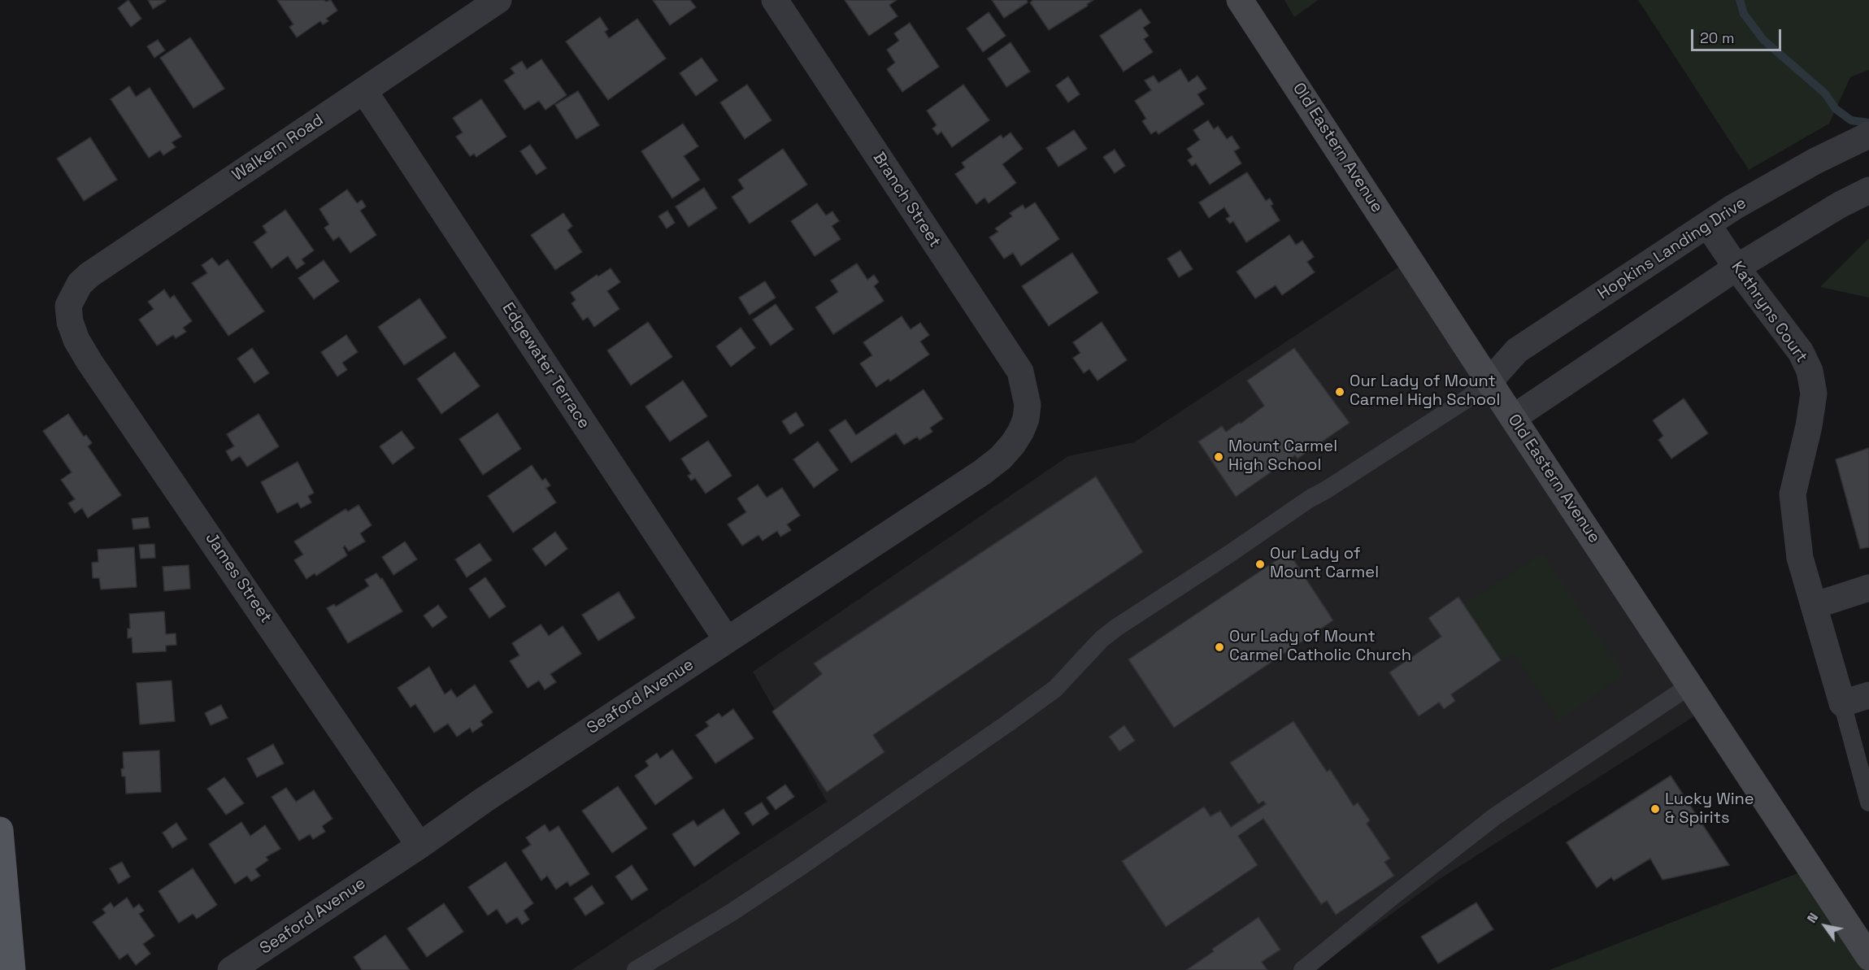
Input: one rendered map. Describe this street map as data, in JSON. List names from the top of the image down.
{
  "streets": {
    "street": [
      "Walkern Road",
      "Old Eastern Avenue",
      "Branch Street",
      "Hopkins Landing Drive",
      "Kathryns Court",
      "Edgewater Terrace",
      "James Street",
      "Seaford Avenue"
    ]
  },
  "crossings": [
    ["Walkern Road", "Edgewater Terrace"],
    ["Walkern Road", "James Street"],
    ["Old Eastern Avenue", "Hopkins Landing Drive"],
    ["Branch Street", "Seaford Avenue"],
    ["Hopkins Landing Drive", "Kathryns Court"],
    ["Edgewater Terrace", "Seaford Avenue"],
    ["James Street", "Seaford Avenue"]
  ],
  "places": [
    "Our Lady of Mount Carmel High School",
    "Mount Carmel High School",
    "Our Lady of Mount Carmel",
    "Our Lady of Mount Carmel Catholic Church",
    "Lucky Wine & Spirits"
  ],
  "scale_bar": "20 m",
  "north": "top left"
}
